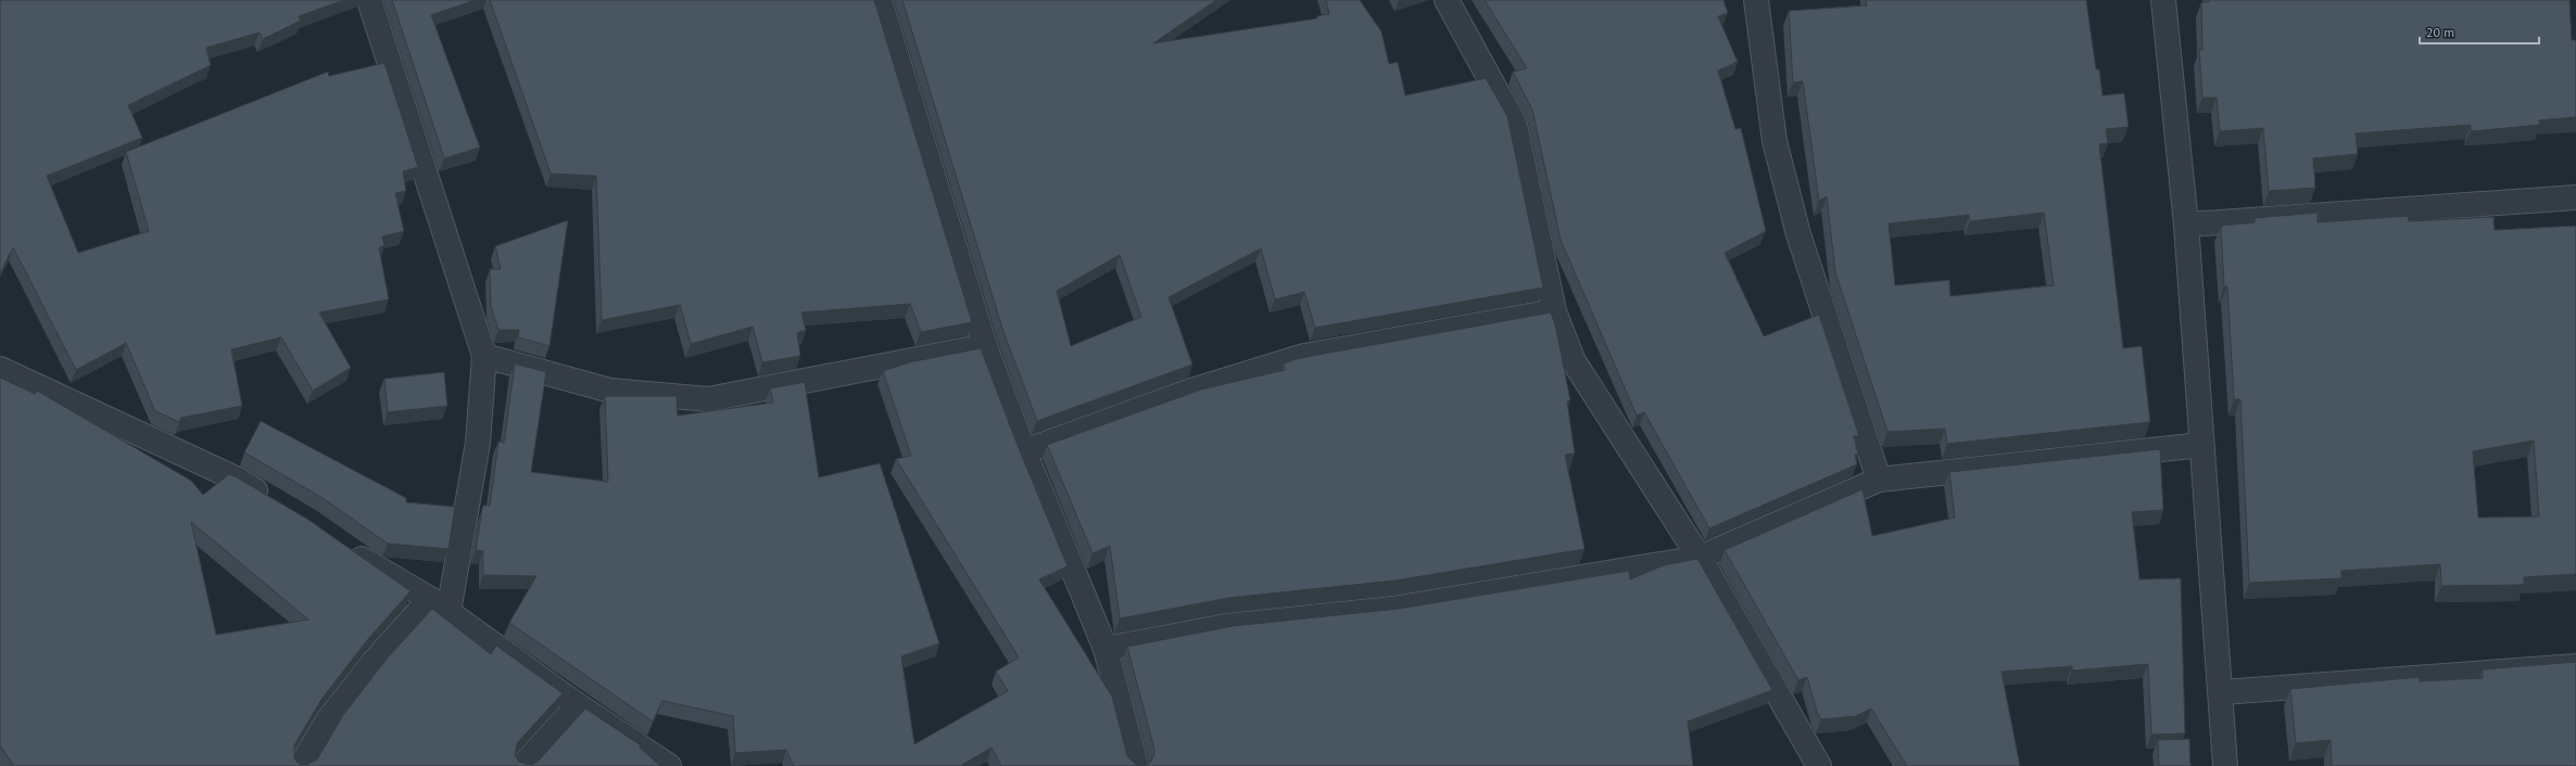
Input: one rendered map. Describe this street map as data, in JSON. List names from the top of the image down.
{
  "scale_bar": "20 m"
}
